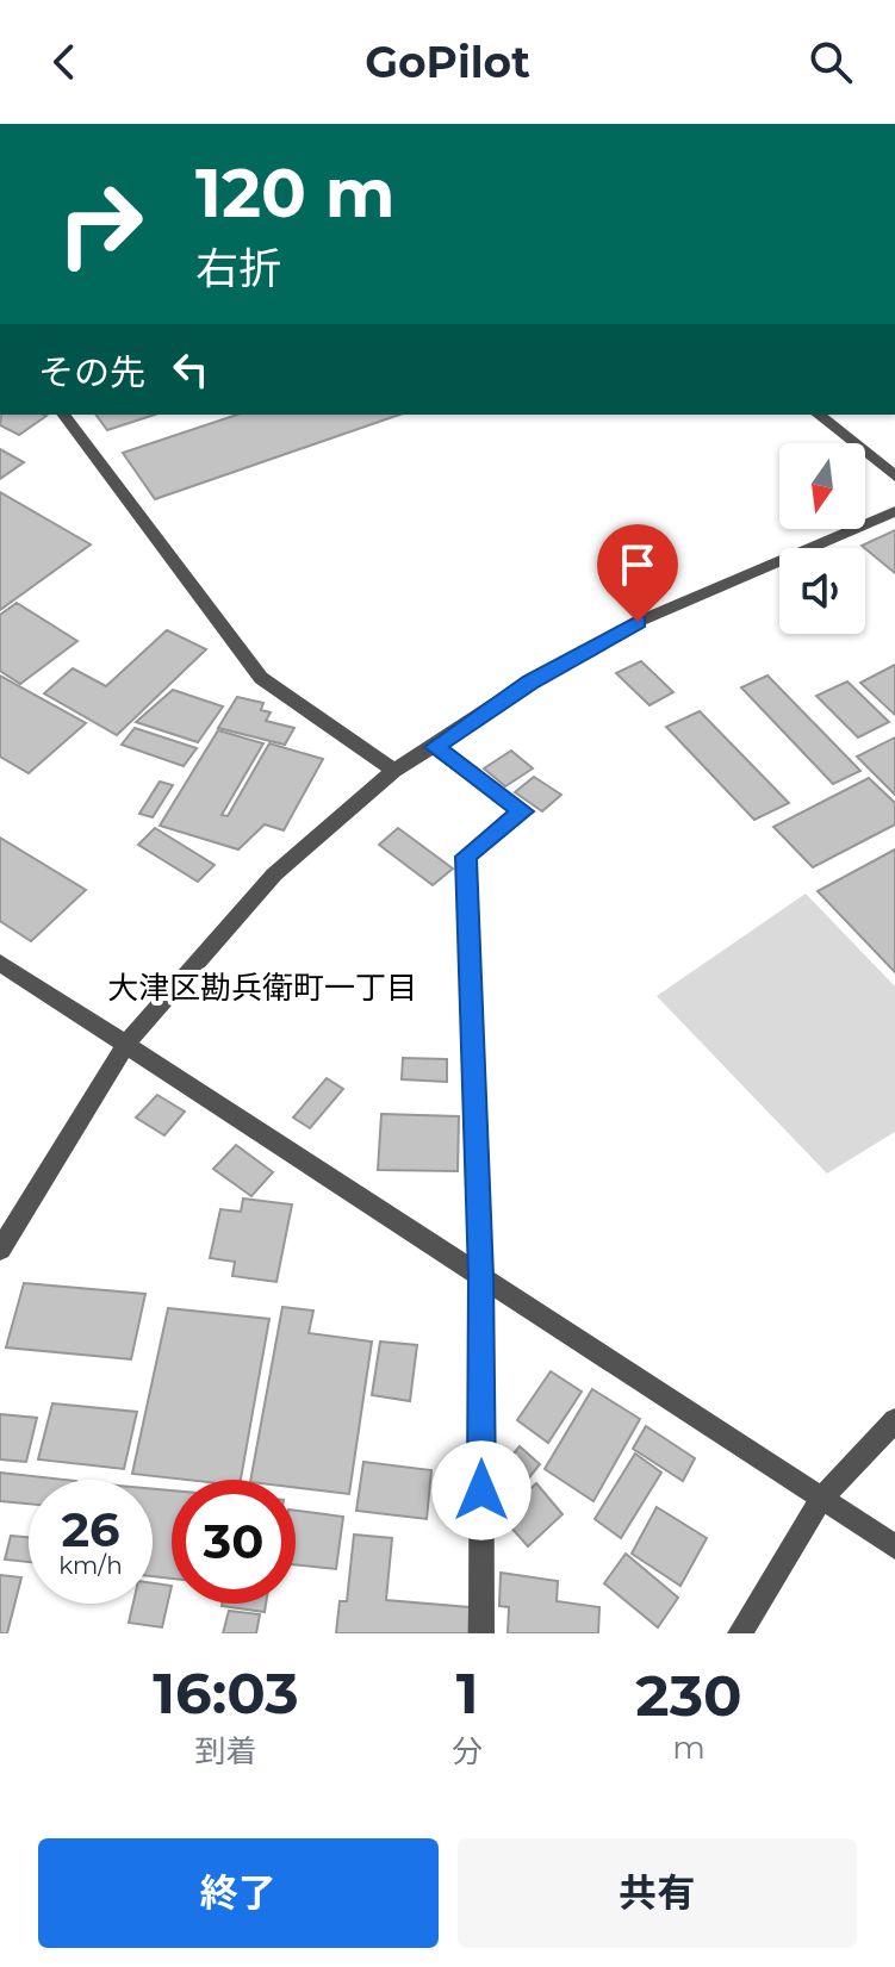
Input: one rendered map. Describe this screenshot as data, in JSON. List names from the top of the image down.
{
  "districts": ["大津区勘兵衛町一丁目"],
  "north": "bottom",
  "page": {
    "header": "GoPilot",
    "turn": ["120 m", "右折"],
    "then": "その先",
    "speed": "26 km/h",
    "limit": "30",
    "eta": [
      "16:03",
      "到着",
      "1",
      "分",
      "230",
      "m"
    ],
    "buttons": ["終了", "共有"]
  }
}
